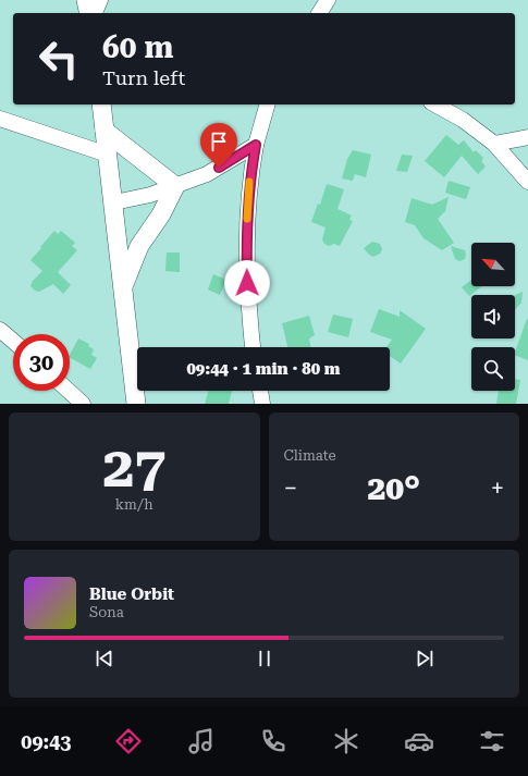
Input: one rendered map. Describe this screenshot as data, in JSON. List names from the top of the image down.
{
  "north": "top left",
  "page": {
    "turn": ["60 m", "Turn left"],
    "limit": "30",
    "trip": "09:44 · 1 min · 80 m",
    "tile": [
      ["27", "km/h"],
      "Climate"
    ],
    "heat": ["−", "20°", "+"],
    "song": ["Blue Orbit", "Sona"],
    "tabs": "09:43"
  }
}
